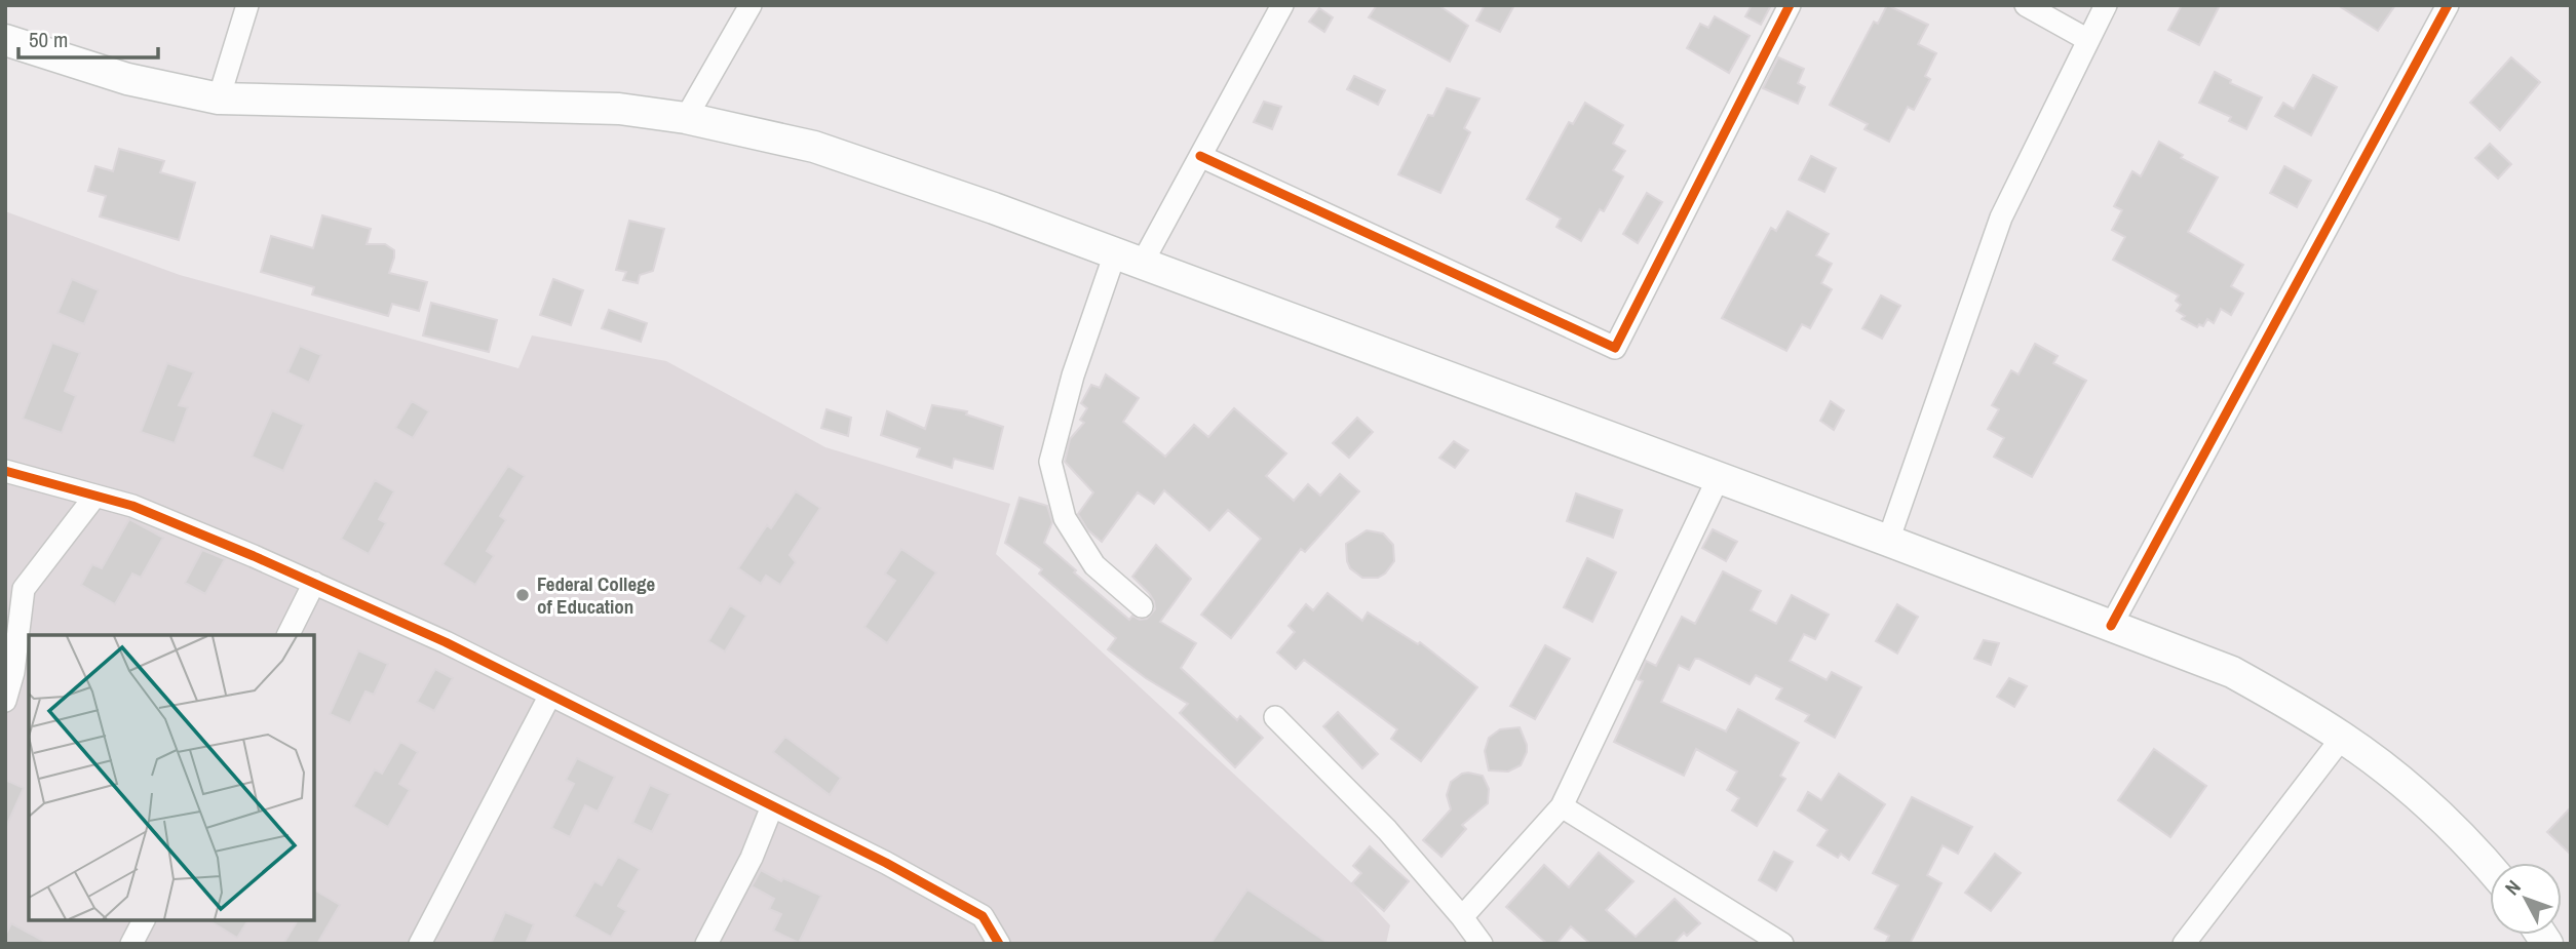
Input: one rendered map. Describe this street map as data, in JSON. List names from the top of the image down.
{
  "places": ["Federal College of Education"],
  "scale_bar": "50 m",
  "north": "top left"
}
